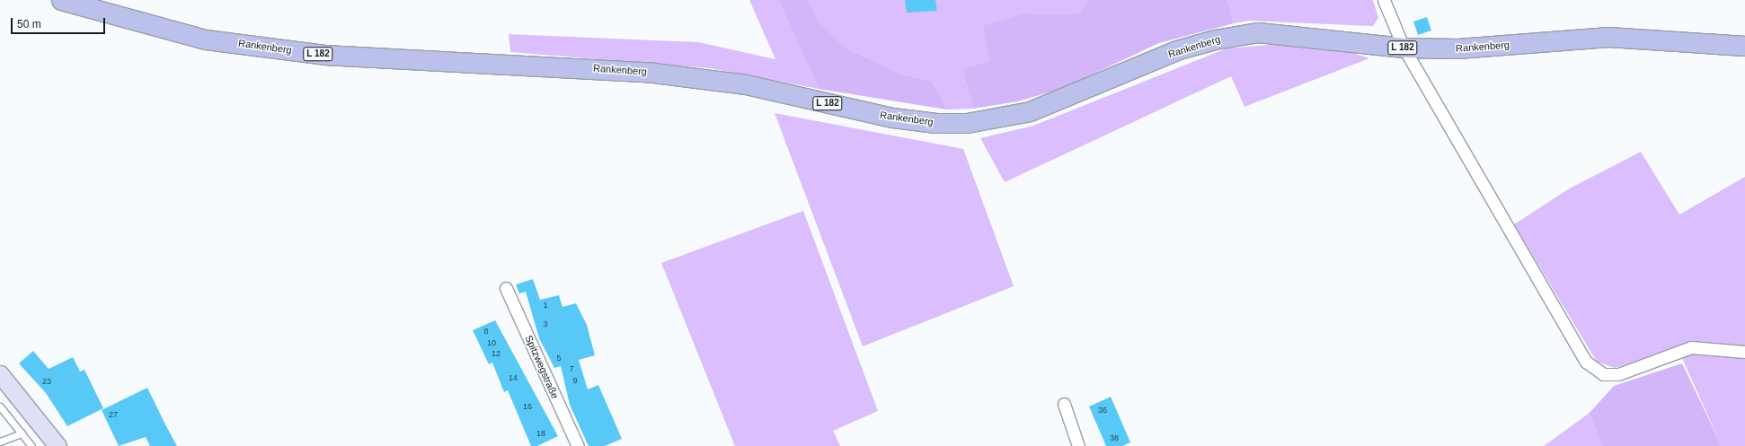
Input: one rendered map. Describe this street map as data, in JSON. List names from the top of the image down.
{
  "streets": {
    "main road": ["Rankenberg", "L 182"],
    "street": ["Spitzwegstraße"]
  },
  "house_numbers": [
    "1",
    "3",
    "8",
    "10",
    "12",
    "5",
    "7",
    "14",
    "9",
    "23",
    "16",
    "36",
    "27",
    "18",
    "38"
  ],
  "scale_bar": "50 m"
}
